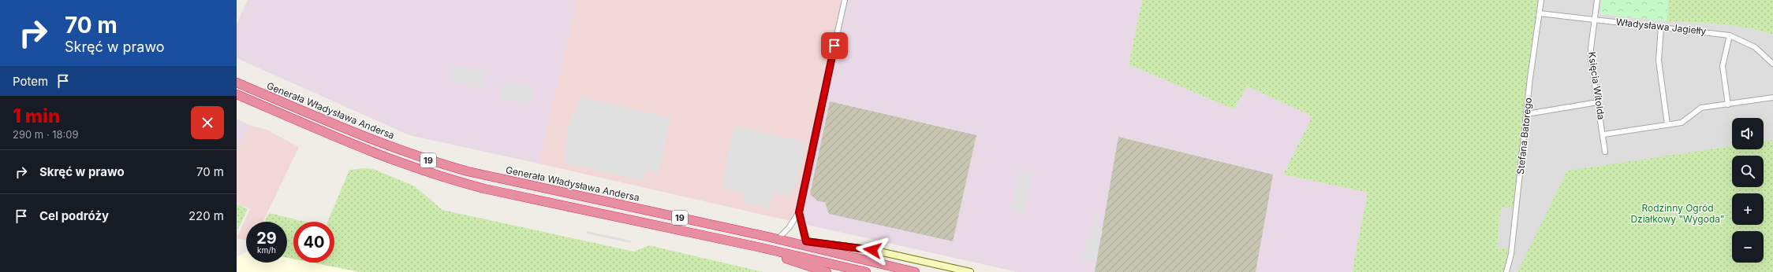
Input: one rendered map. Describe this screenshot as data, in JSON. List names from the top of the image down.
{
  "streets": {
    "highway": ["Generała Władysława Andersa", "19"],
    "street": ["Władysława Jagiełły", "Księcia Witolda", "Stefana Batorego"]
  },
  "crossings": [
    ["Władysława Jagiełły", "Księcia Witolda"],
    ["Władysława Jagiełły", "Stefana Batorego"]
  ],
  "parks": ["Rodzinny Ogród Działkowy \"Wygoda\""],
  "page": {
    "turn": ["70 m", "Skręć w prawo"],
    "then": "Potem",
    "heading": ["1 min", "290 m · 18:09"],
    "map_buttons": ["+", "−"],
    "list": [
      {
        "name": "Skręć w prawo",
        "value": "70 m"
      },
      {
        "name": "Cel podróży",
        "value": "220 m"
      }
    ],
    "speed": "29 km/h",
    "limit": "40"
  }
}
